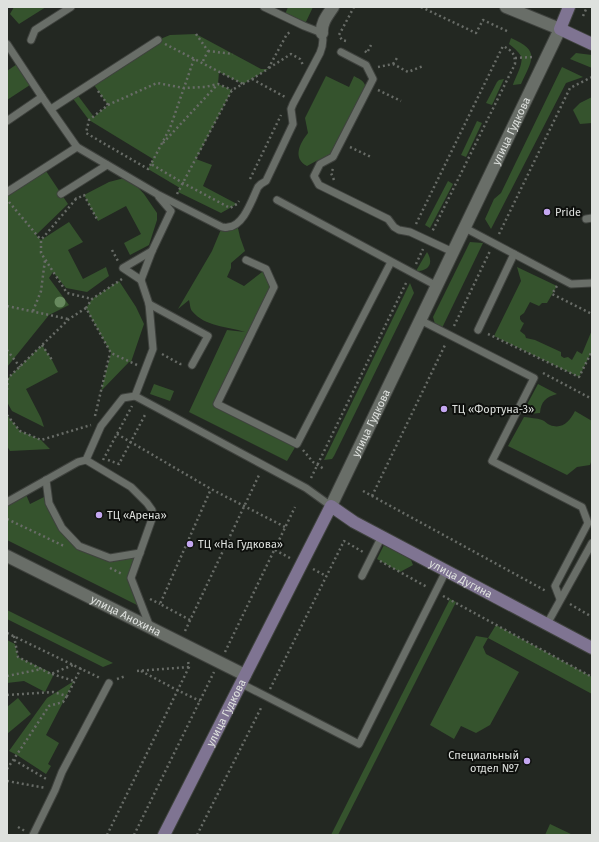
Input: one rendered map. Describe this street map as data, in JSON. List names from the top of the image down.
{
  "streets": {
    "street": ["улица Гудкова", "улица Дугина", "улица Анохина"]
  },
  "crossings": [
    ["улица Гудкова", "улица Дугина"],
    ["улица Гудкова", "улица Анохина"]
  ],
  "places": [
    "Pride",
    "ТЦ «Фортуна-3»",
    "ТЦ «Арена»",
    "ТЦ «На Гудкова»",
    "Специальный отдел №7"
  ]
}
